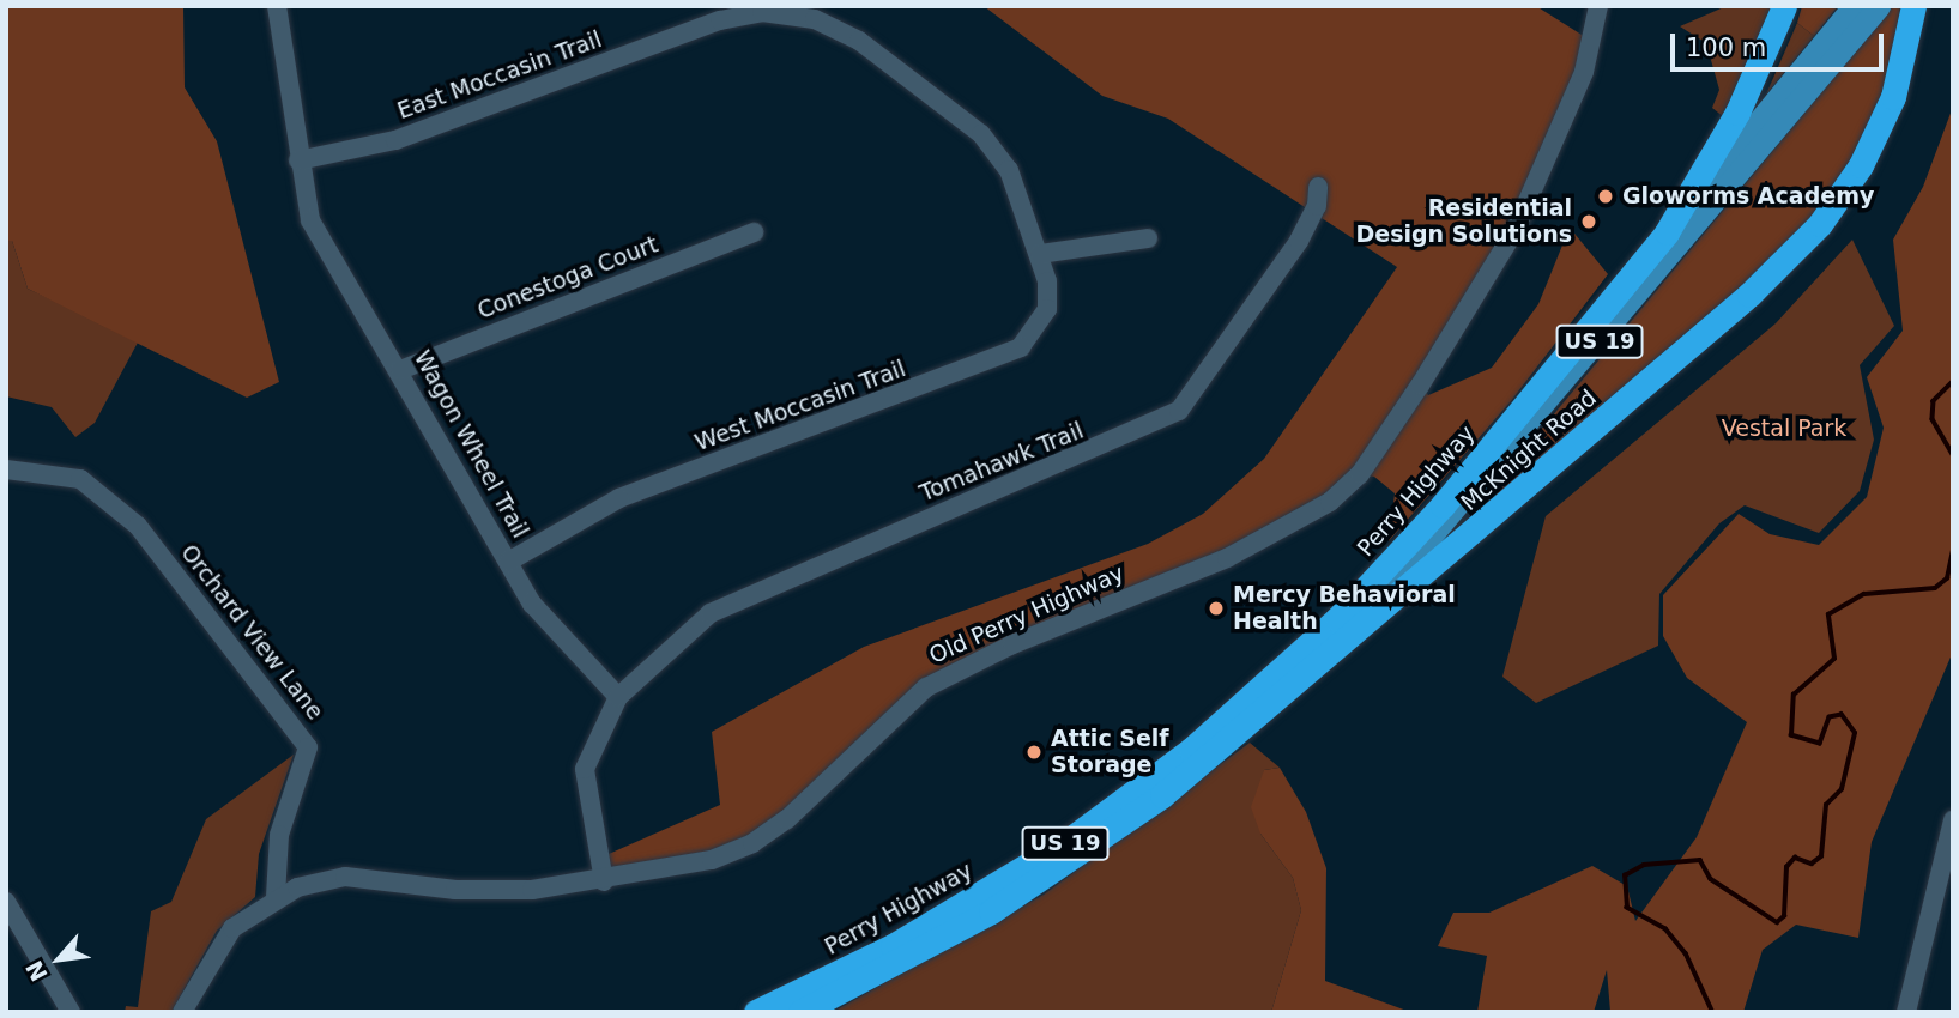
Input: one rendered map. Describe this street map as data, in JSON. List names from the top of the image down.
{
  "streets": {
    "highway": ["US 19", "McKnight Road", "Perry Highway"],
    "street": [
      "East Moccasin Trail",
      "Conestoga Court",
      "West Moccasin Trail",
      "Wagon Wheel Trail",
      "Tomahawk Trail",
      "Old Perry Highway",
      "Orchard View Lane"
    ]
  },
  "crossings": [
    ["East Moccasin Trail", "West Moccasin Trail"],
    ["East Moccasin Trail", "Wagon Wheel Trail"],
    ["Conestoga Court", "Wagon Wheel Trail"],
    ["West Moccasin Trail", "Wagon Wheel Trail"],
    ["Wagon Wheel Trail", "Tomahawk Trail"],
    ["McKnight Road", "Perry Highway"],
    ["Old Perry Highway", "Orchard View Lane"]
  ],
  "parks": ["Vestal Park"],
  "places": [
    "Gloworms Academy",
    "Residential Design Solutions",
    "Mercy Behavioral Health",
    "Attic Self Storage"
  ],
  "scale_bar": "100 m",
  "north": "bottom left"
}
